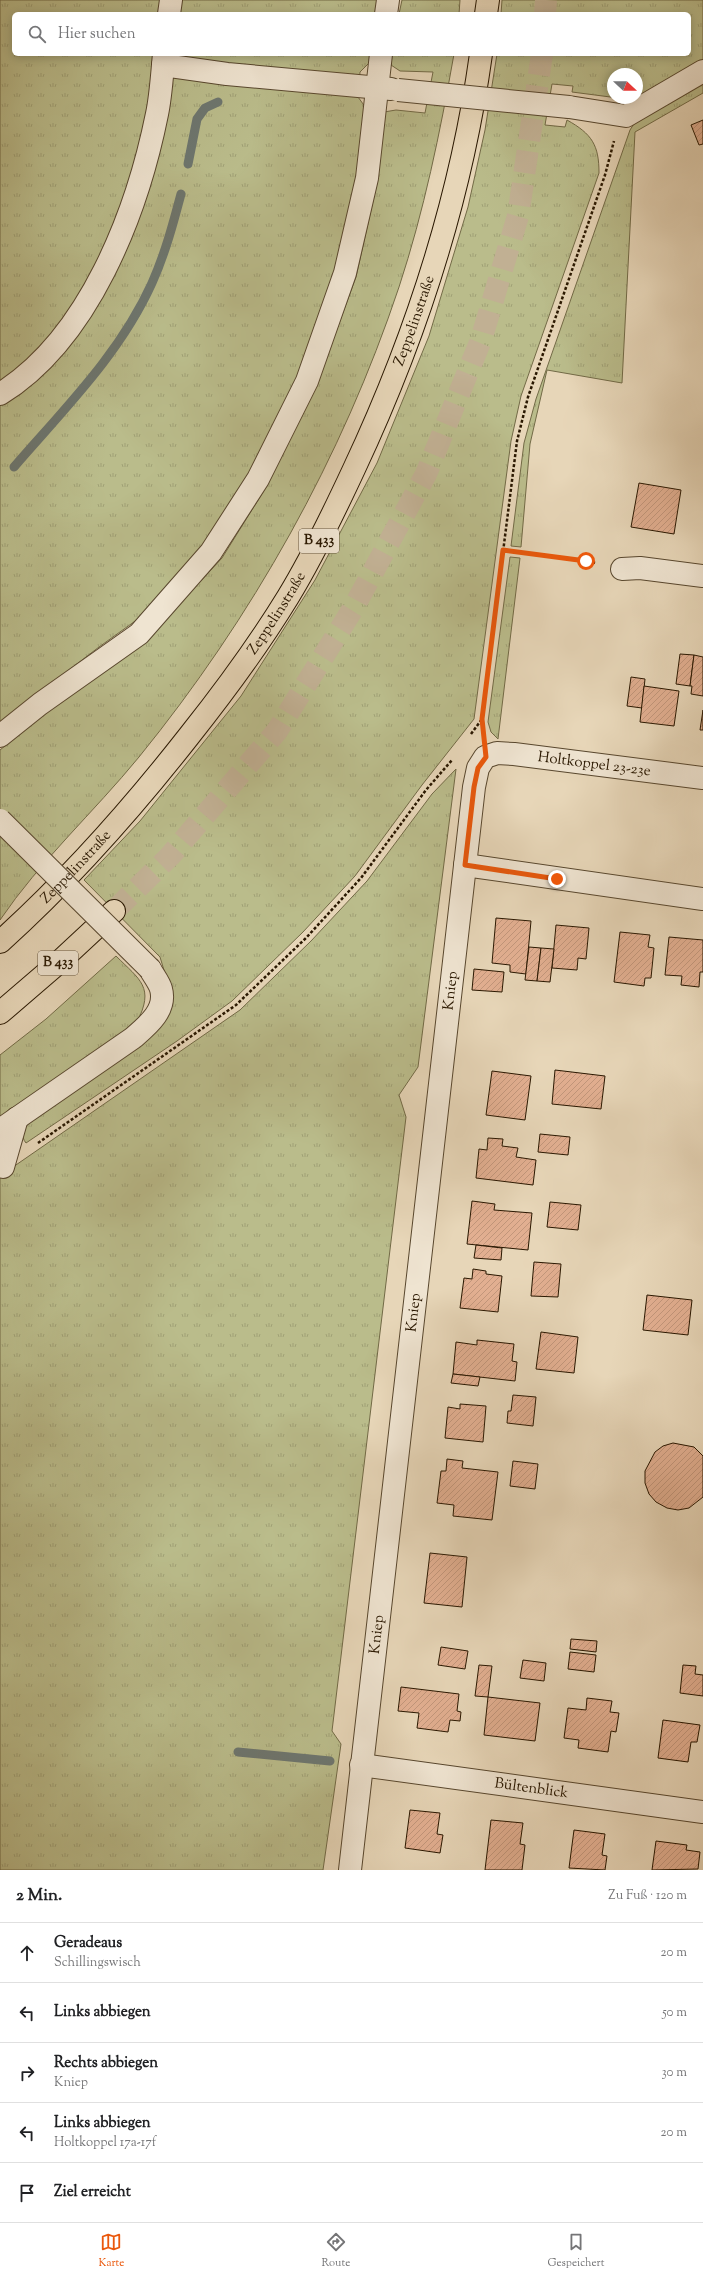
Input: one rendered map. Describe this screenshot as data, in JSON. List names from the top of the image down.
{
  "streets": {
    "highway": ["Zeppelinstraße", "B 433"],
    "street": ["Holtkoppel 23-23e", "Kniep", "Bültenblick"]
  },
  "crossings": [
    ["Holtkoppel 23-23e", "Kniep"],
    ["Kniep", "Bültenblick"]
  ],
  "north": "right",
  "page": {
    "search": "Hier suchen",
    "heading": ["2 Min.", "Zu Fuß · 120 m"],
    "list": [
      ["Geradeaus", "Schillingswisch", "20 m"],
      ["Links abbiegen", "50 m"],
      ["Rechts abbiegen", "Kniep", "30 m"],
      ["Links abbiegen", "Holtkoppel 17a-17f", "20 m"],
      "Ziel erreicht"
    ],
    "nav": ["Karte", "Route", "Gespeichert"]
  }
}
